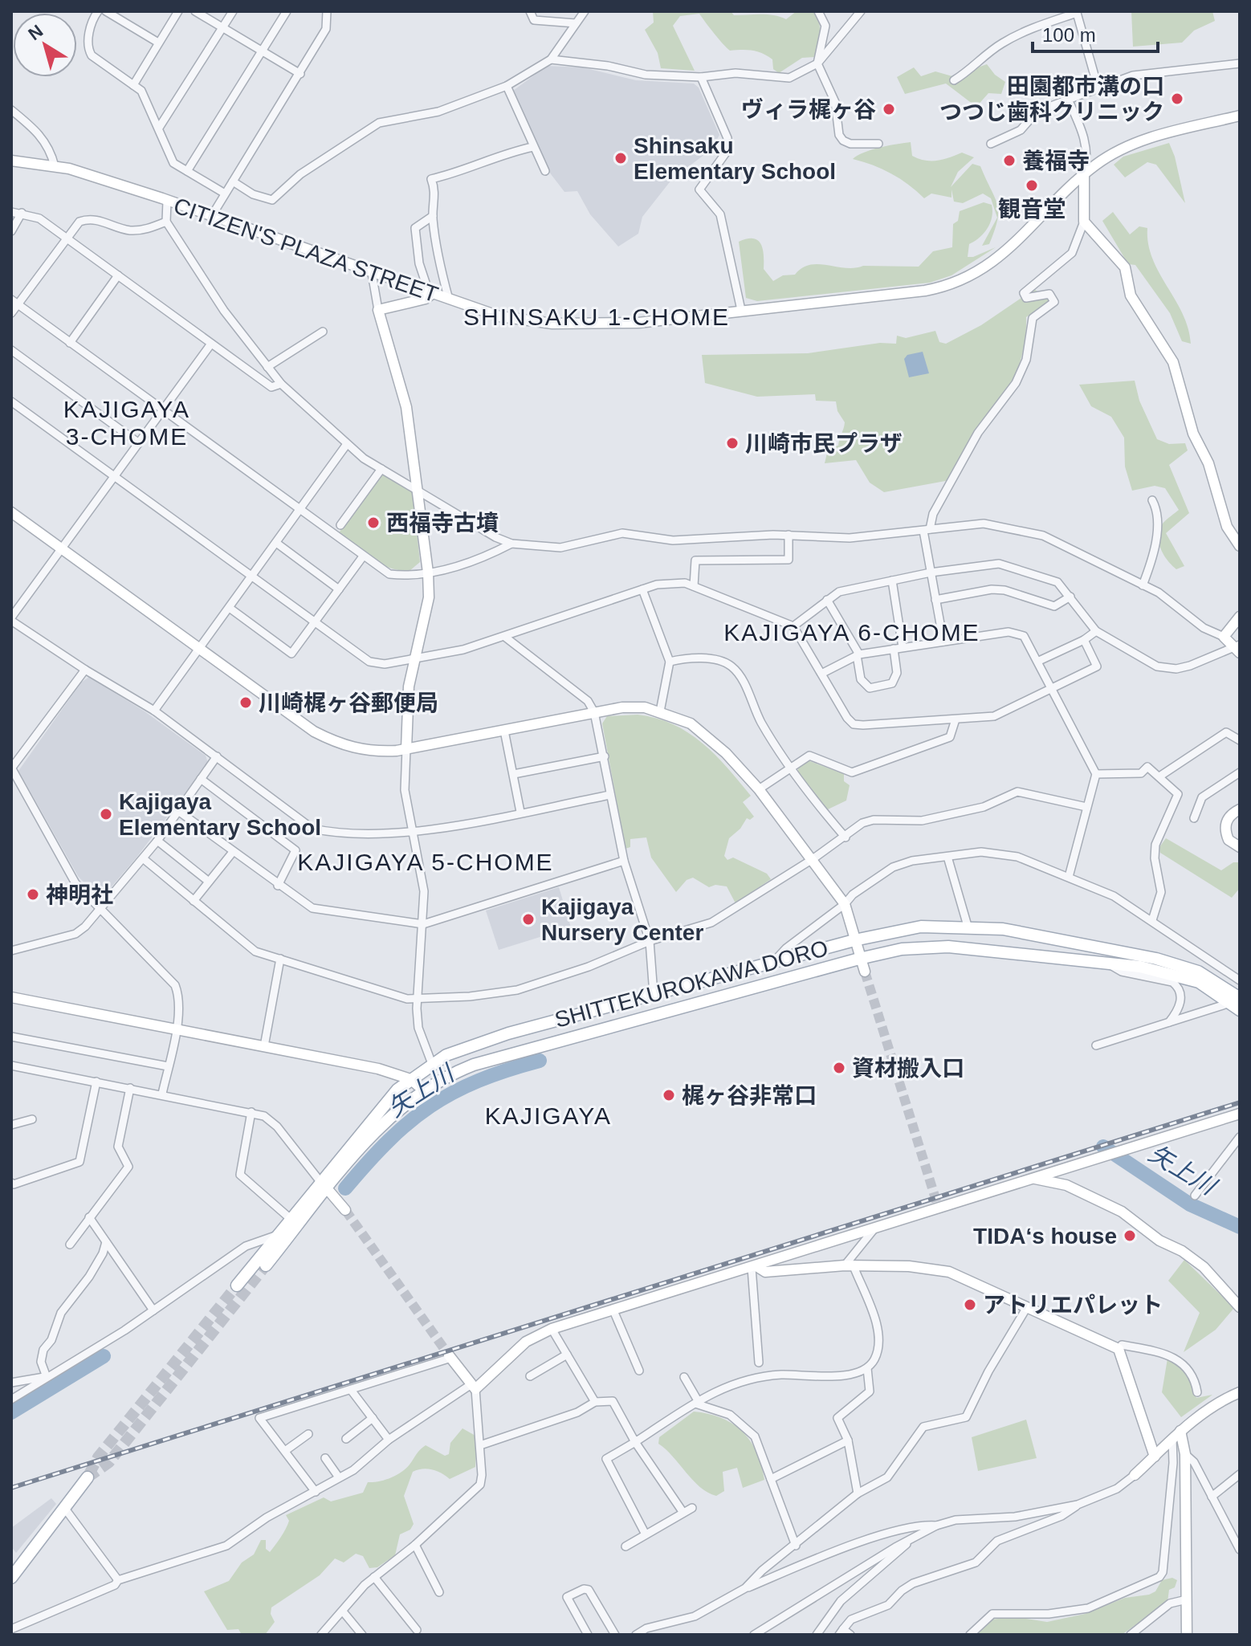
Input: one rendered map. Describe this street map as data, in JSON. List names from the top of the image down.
{
  "streets": {
    "main road": ["SHITTEKUROKAWA DORO"],
    "street": ["CITIZEN'S PLAZA STREET"]
  },
  "districts": [
    "SHINSAKU 1-CHOME",
    "KAJIGAYA 3-CHOME",
    "KAJIGAYA 6-CHOME",
    "KAJIGAYA 5-CHOME",
    "KAJIGAYA"
  ],
  "water": ["矢上川"],
  "places": [
    "田園都市溝の口 つつじ歯科クリニック",
    "ヴィラ梶ヶ谷",
    "Shinsaku Elementary School",
    "養福寺",
    "観音堂",
    "川崎市民プラザ",
    "西福寺古墳",
    "川崎梶ヶ谷郵便局",
    "Kajigaya Elementary School",
    "神明社",
    "Kajigaya Nursery Center",
    "資材搬入口",
    "梶ヶ谷非常口",
    "TIDA‘s house",
    "アトリエパレット"
  ],
  "scale_bar": "100 m",
  "north": "top left"
}
